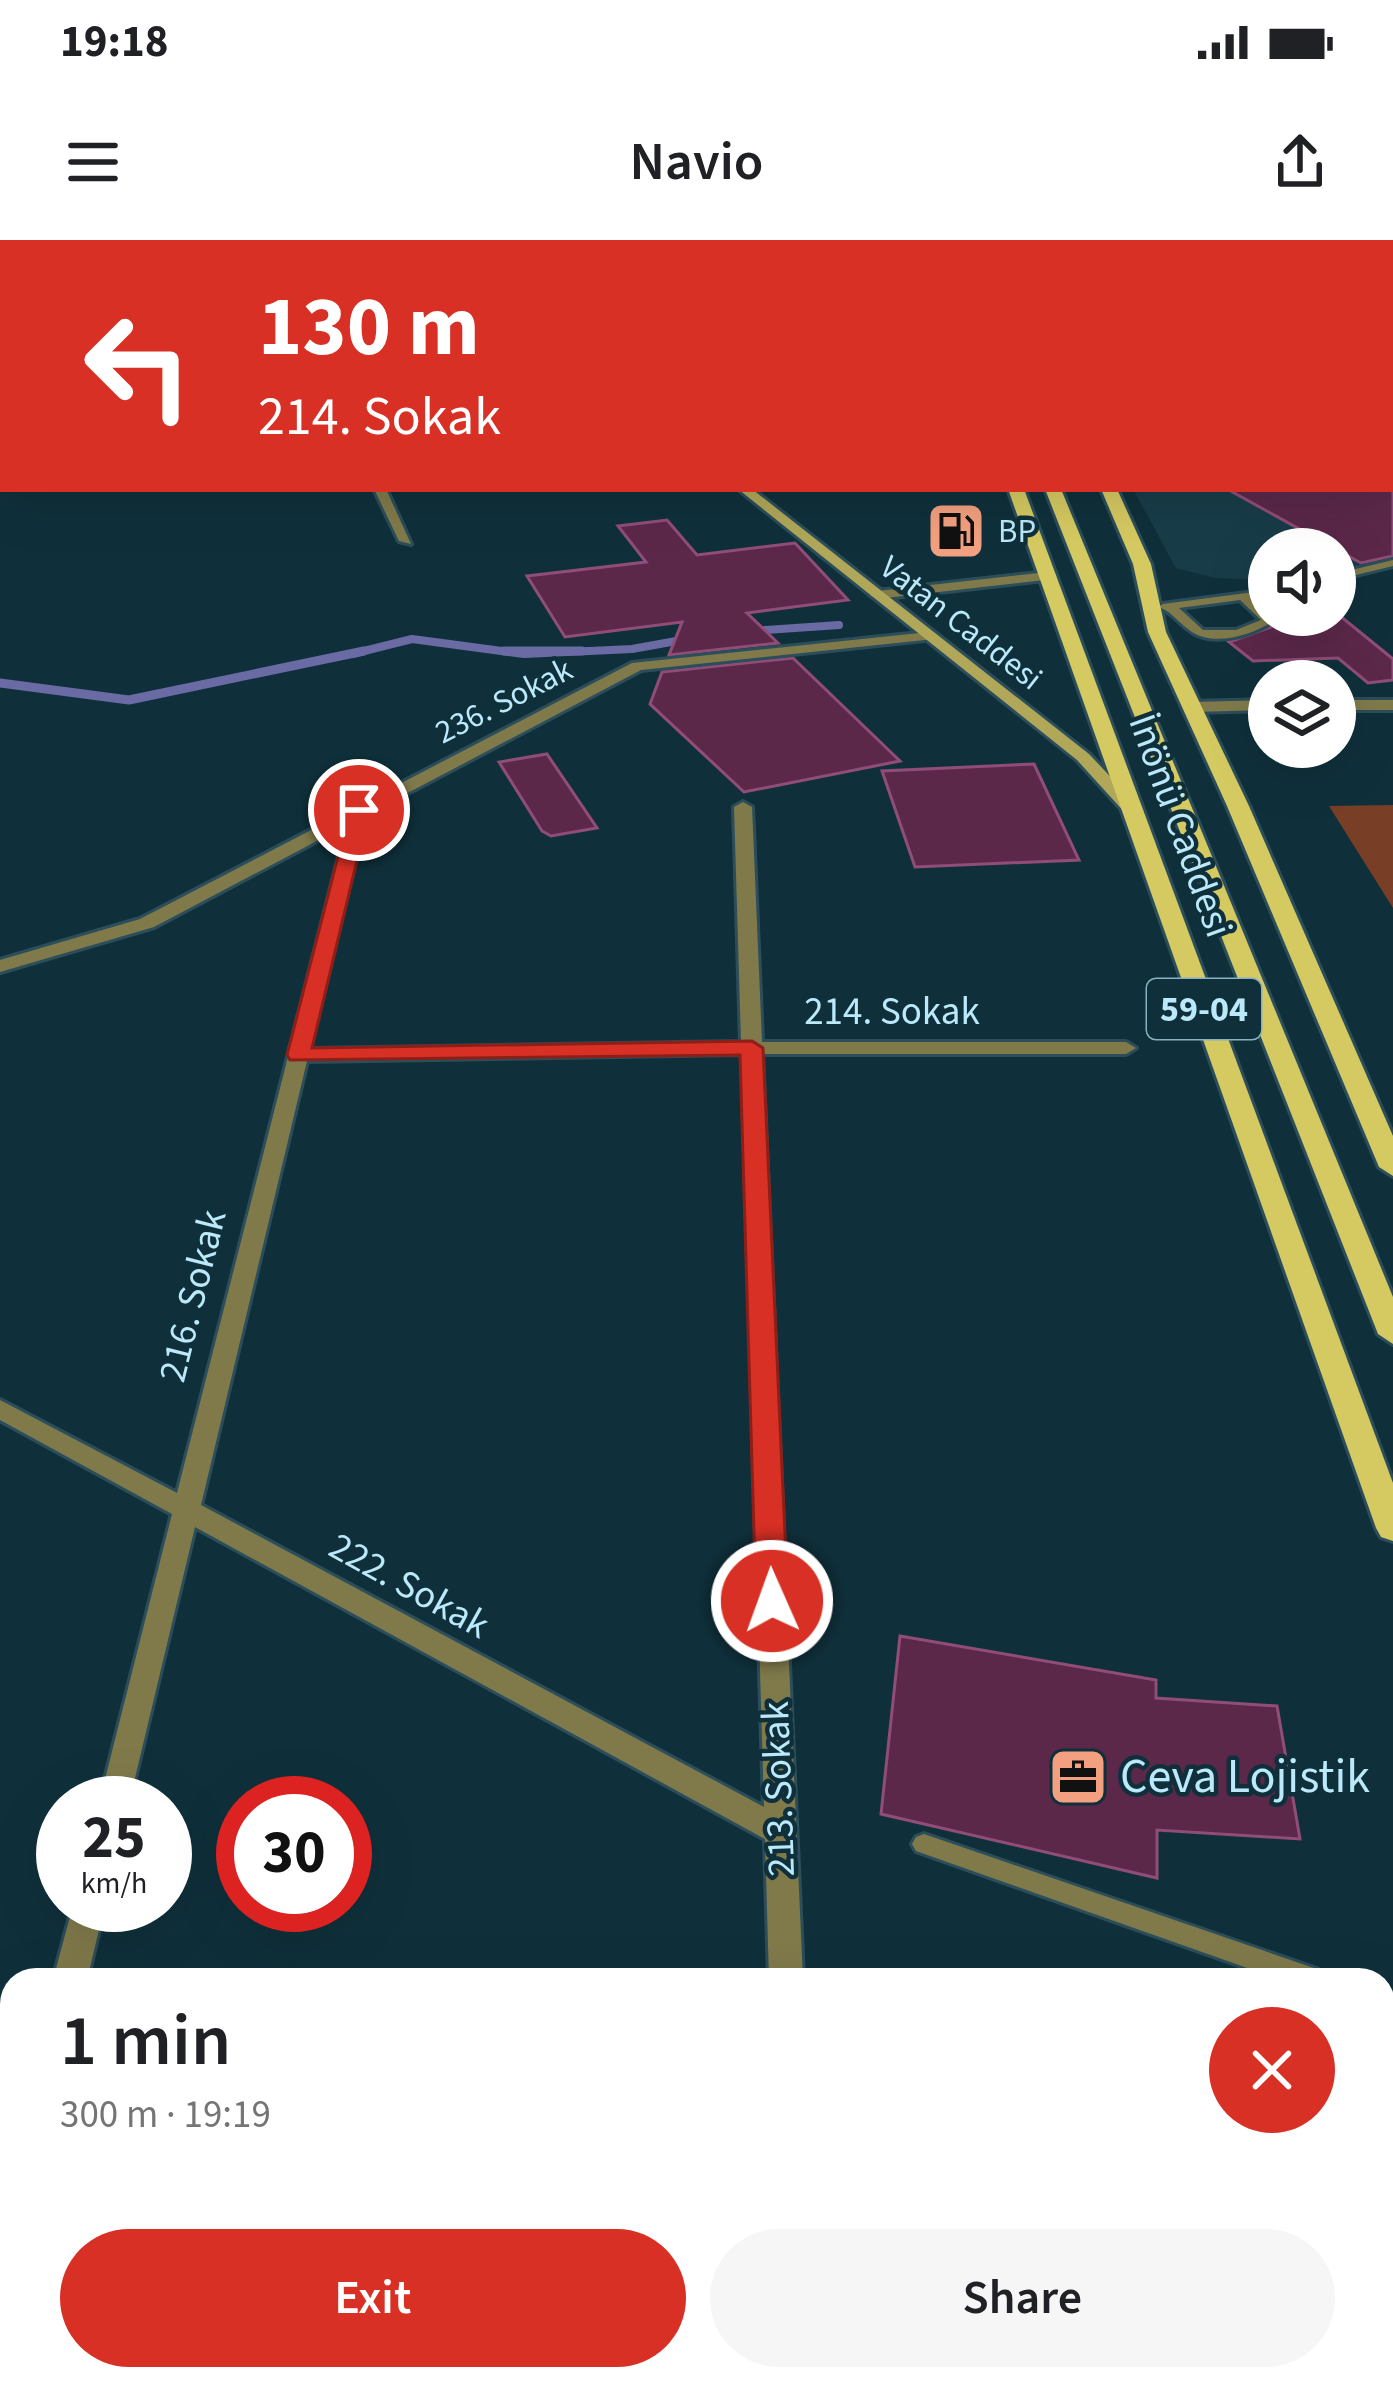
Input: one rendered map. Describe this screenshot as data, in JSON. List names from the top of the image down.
{
  "streets": {
    "main road": ["Vatan Caddesi", "İnönü Caddesi", "59-04"],
    "street": [
      "236. Sokak",
      "214. Sokak",
      "216. Sokak",
      "222. Sokak",
      "213. Sokak"
    ]
  },
  "crossings": [
    ["Vatan Caddesi", "236. Sokak"],
    ["Vatan Caddesi", "İnönü Caddesi"],
    ["236. Sokak", "216. Sokak"],
    ["214. Sokak", "216. Sokak"],
    ["214. Sokak", "213. Sokak"],
    ["216. Sokak", "222. Sokak"],
    ["222. Sokak", "213. Sokak"]
  ],
  "places": {
    "fuel station": ["BP"],
    "office": ["Ceva Lojistik"]
  },
  "page": {
    "status": "19:18",
    "header": "Navio",
    "turn": ["130 m", "214. Sokak"],
    "speed": "25 km/h",
    "limit": "30",
    "heading": ["1 min", "300 m · 19:19"],
    "buttons": ["Exit", "Share"]
  }
}
